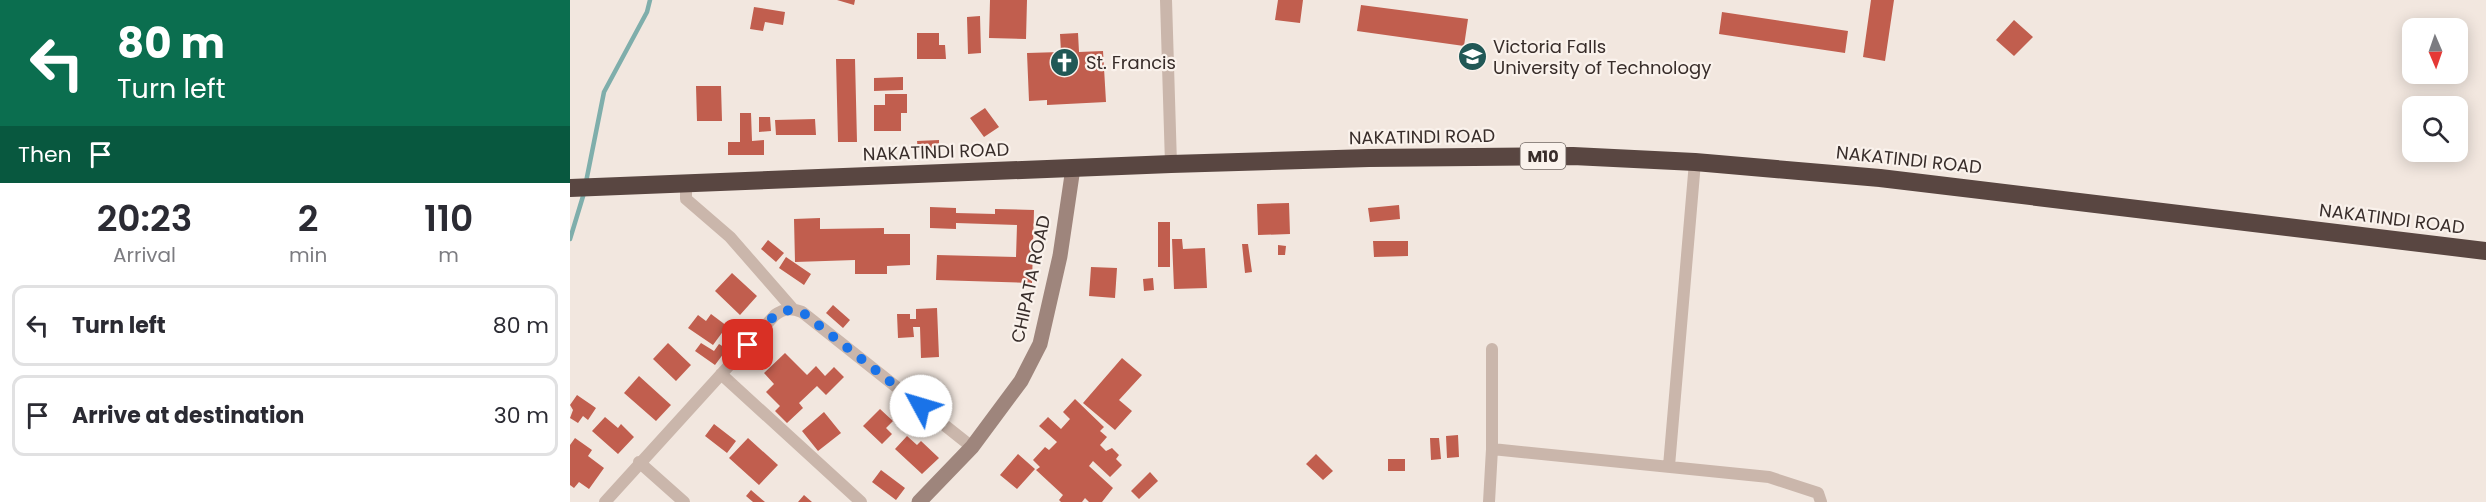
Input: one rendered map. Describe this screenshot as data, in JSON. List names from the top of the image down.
{
  "streets": {
    "highway": ["NAKATINDI ROAD", "M10"],
    "street": ["CHIPATA ROAD"]
  },
  "crossings": [
    ["NAKATINDI ROAD", "CHIPATA ROAD"]
  ],
  "places": {
    "school or university": ["Victoria Falls University of Technology"],
    "church": ["St. Francis"]
  },
  "north": "bottom",
  "page": {
    "turn": ["80 m", "Turn left"],
    "then": "Then",
    "eta": [
      "20:23",
      "Arrival",
      "2",
      "min",
      "110",
      "m"
    ],
    "list": [
      {
        "name": "Turn left",
        "value": "80 m"
      },
      {
        "name": "Arrive at destination",
        "value": "30 m"
      }
    ]
  }
}
